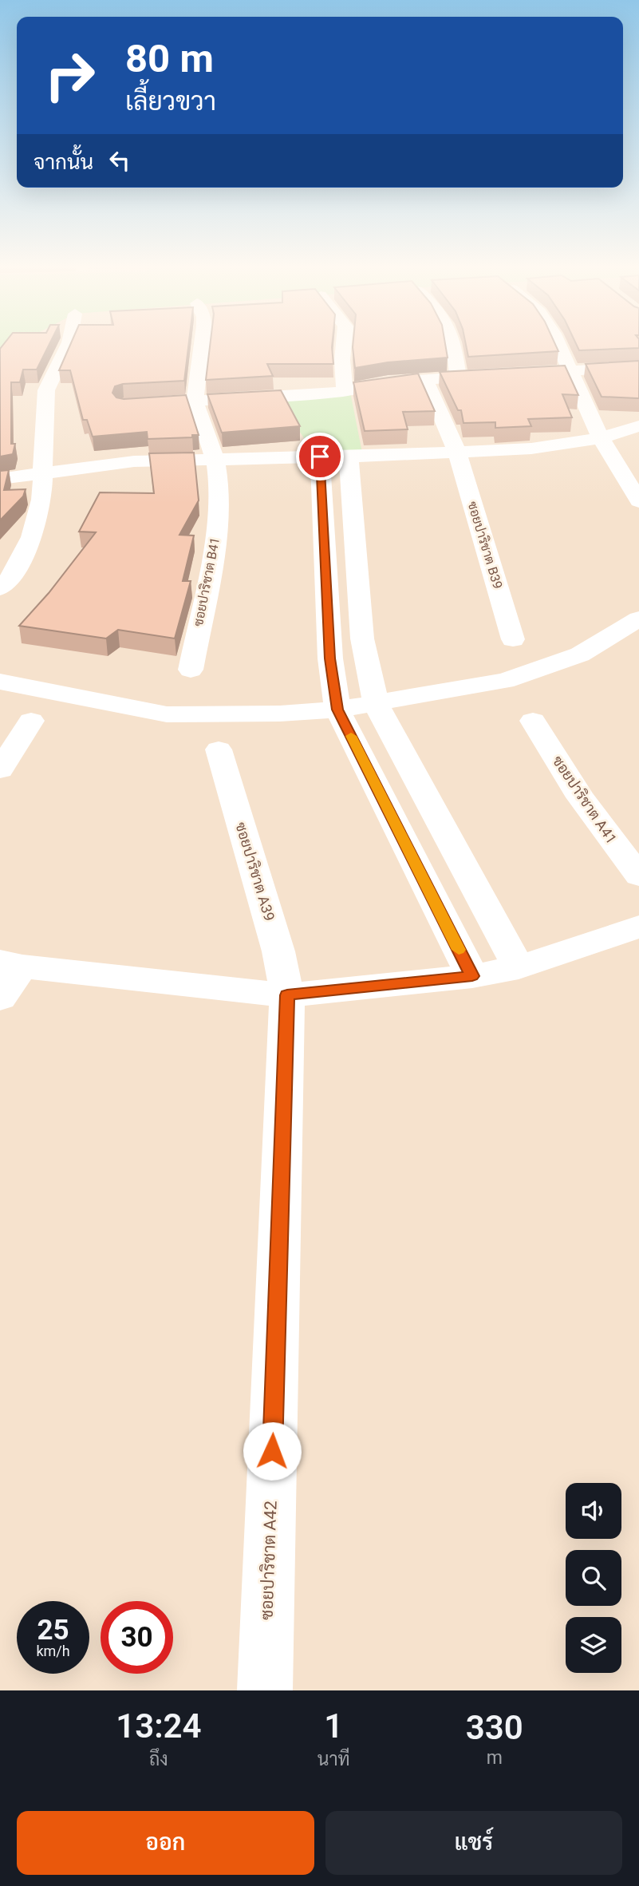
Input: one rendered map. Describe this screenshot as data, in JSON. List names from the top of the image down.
{
  "streets": {
    "street": [
      "ซอยปาริชาต B39",
      "ซอยปาริชาต B41",
      "ซอยปาริชาต A41",
      "ซอยปาริชาต A39",
      "ซอยปาริชาต A42"
    ]
  },
  "crossings": [
    ["ซอยปาริชาต A39", "ซอยปาริชาต A42"]
  ],
  "page": {
    "turn": ["80 m", "เลี้ยวขวา"],
    "then": "จากนั้น",
    "speed": "25 km/h",
    "limit": "30",
    "eta": [
      "13:24",
      "ถึง",
      "1",
      "นาที",
      "330",
      "m"
    ],
    "buttons": ["ออก", "แชร์"]
  }
}
